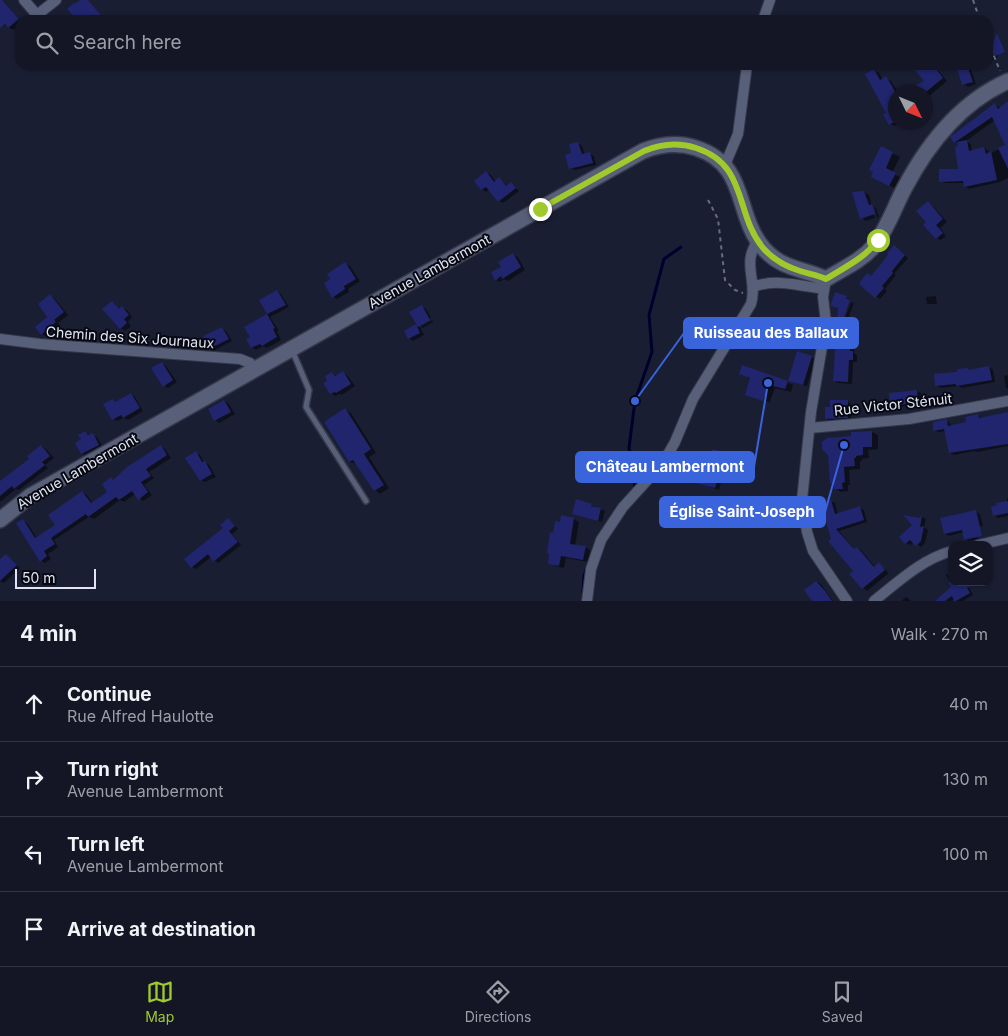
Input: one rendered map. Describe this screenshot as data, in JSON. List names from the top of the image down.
{
  "streets": {
    "street": ["Avenue Lambermont", "Chemin des Six Journaux", "Rue Victor Sténuit"]
  },
  "crossings": [
    ["Avenue Lambermont", "Chemin des Six Journaux"]
  ],
  "places": ["Château Lambermont", "Ruisseau des Ballaux", "Église Saint-Joseph"],
  "scale_bar": "50 m",
  "north": "bottom right",
  "page": {
    "search": "Search here",
    "scale": "50 m",
    "heading": ["4 min", "Walk · 270 m"],
    "list": [
      ["Continue", "Rue Alfred Haulotte", "40 m"],
      ["Turn right", "Avenue Lambermont", "130 m"],
      ["Turn left", "Avenue Lambermont", "100 m"],
      "Arrive at destination"
    ],
    "nav": ["Map", "Directions", "Saved"]
  }
}
